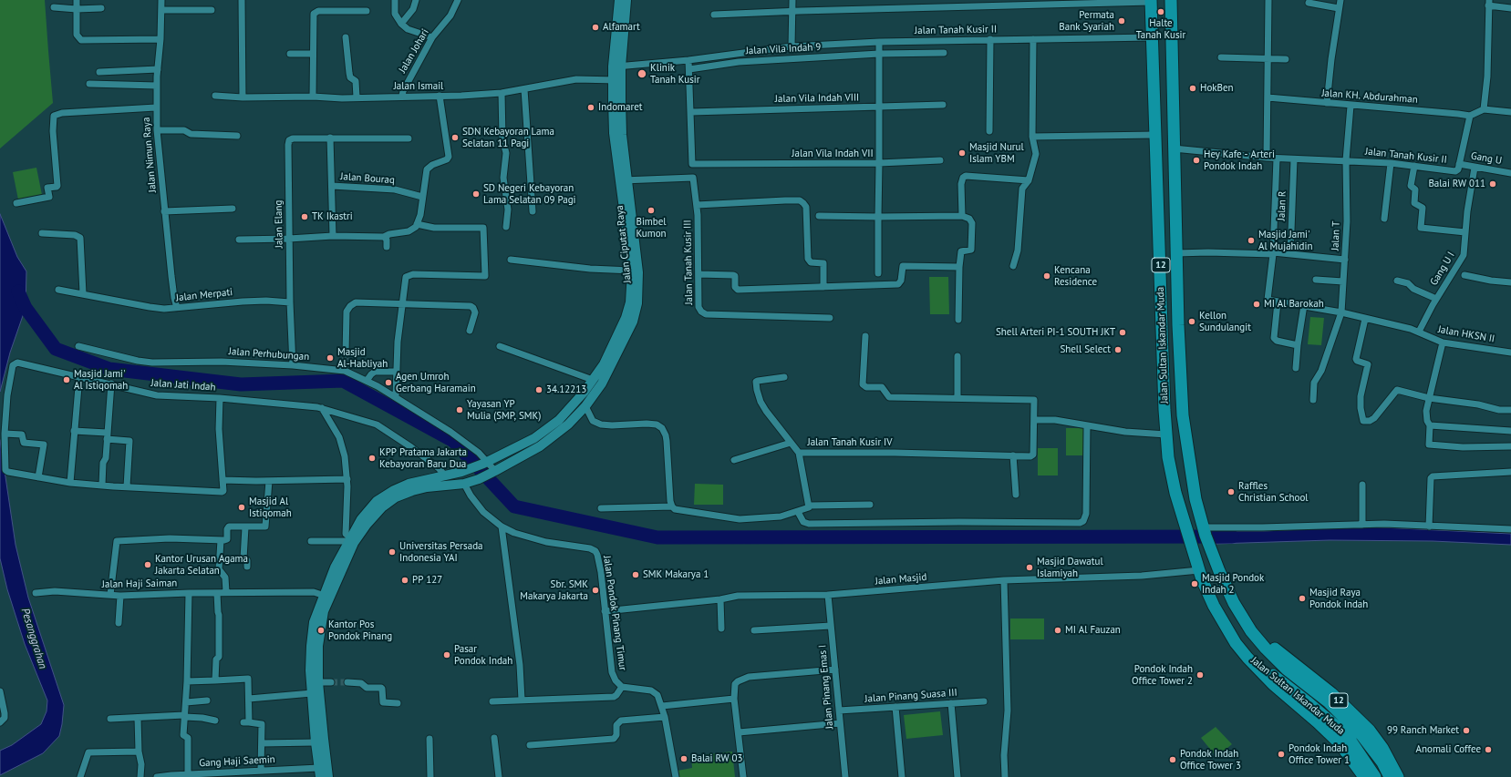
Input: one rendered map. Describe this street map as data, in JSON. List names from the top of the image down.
{
  "streets": {
    "highway": ["12", "Jalan Sultan Iskandar Muda"],
    "main road": ["Jalan Ciputat Raya"],
    "street": [
      "Jalan Tanah Kusir II",
      "Jalan Vila Indah 9",
      "Jalan Johari",
      "Jalan Ismail",
      "Jalan KH. Abdurahman",
      "Jalan Vila Indah VIII",
      "Jalan Vila Indah VII",
      "Jalan Nimun Raya",
      "Gang U",
      "Jalan Bouraq",
      "Jalan R",
      "Jalan Elang",
      "Jalan T",
      "Jalan Tanah Kusir III",
      "Gang U I",
      "Jalan Merpati",
      "Jalan HKSN II",
      "Jalan Perhubungan",
      "Jalan Jati Indah",
      "Jalan Tanah Kusir IV",
      "Jalan Masjid",
      "Jalan Haji Saiman",
      "Jalan Pondok Pinang Timur",
      "Jalan Pinang Emas I",
      "Jalan Pinang Suasa III",
      "Gang Haji Saemin"
    ]
  },
  "crossings": [
    ["Jalan Tanah Kusir II", "Jalan KH. Abdurahman"],
    ["Jalan Tanah Kusir II", "Gang U"],
    ["Jalan Tanah Kusir II", "Jalan R"],
    ["Jalan Tanah Kusir II", "Jalan T"],
    ["Jalan Tanah Kusir II", "Jalan Ciputat Raya"],
    ["Jalan Tanah Kusir II", "Jalan Sultan Iskandar Muda"],
    ["Jalan Johari", "Jalan Ismail"],
    ["Jalan Ismail", "Jalan Ciputat Raya"],
    ["Jalan KH. Abdurahman", "Jalan T"],
    ["Jalan Vila Indah VIII", "Jalan Vila Indah VII"],
    ["Jalan Nimun Raya", "Jalan Merpati"],
    ["Gang U", "Gang U I"],
    ["Jalan Bouraq", "Jalan Elang"],
    ["Jalan Elang", "Jalan Merpati"],
    ["Jalan T", "Jalan HKSN II"],
    ["Jalan Ciputat Raya", "Jalan Tanah Kusir III"],
    ["Jalan Ciputat Raya", "Jalan Perhubungan"],
    ["Jalan Ciputat Raya", "Jalan Jati Indah"],
    ["Jalan Ciputat Raya", "Jalan Haji Saiman"],
    ["Jalan Ciputat Raya", "Jalan Pondok Pinang Timur"],
    ["Gang U I", "Jalan HKSN II"],
    ["Jalan Sultan Iskandar Muda", "Jalan Masjid"],
    ["Jalan Masjid", "Jalan Pondok Pinang Timur"],
    ["Jalan Masjid", "Jalan Pinang Emas I"],
    ["Jalan Pinang Emas I", "Jalan Pinang Suasa III"]
  ],
  "water": ["Pesanggrahan"],
  "places": [
    "Halte Tanah Kusir",
    "Permata Bank Syariah",
    "Alfamart",
    "Klinik Tanah Kusir",
    "HokBen",
    "Indomaret",
    "SDN Kebayoran Lama Selatan 11 Pagi",
    "Masjid Nurul Islam YBM",
    "Hey Kafe - Arteri Pondok Indah",
    "Balai RW 011",
    "SD Negeri Kebayoran Lama Selatan 09 Pagi",
    "Bimbel Kumon",
    "TK Ikastri",
    "Masjid Jami' Al Mujahidin",
    "Kencana Residence",
    "MI Al Barokah",
    "Kellon Sundulangit",
    "Shell Arteri PI-1 SOUTH JKT",
    "Shell Select",
    "Masjid Al-Habliyah",
    "Masjid Jami' Al Istiqomah",
    "Agen Umroh Gerbang Haramain",
    "34.12213",
    "Yayasan YP Mulia (SMP, SMK)",
    "KPP Pratama Jakarta Kebayoran Baru Dua",
    "Raffles Christian School",
    "Masjid Al Istiqomah",
    "Universitas Persada Indonesia YAI",
    "Kantor Urusan Agama Jakarta Selatan",
    "Masjid Dawatul Islamiyah",
    "SMK Makarya 1",
    "PP 127",
    "Masjid Pondok Indah 2",
    "Sbr. SMK Makarya Jakarta",
    "Masjid Raya Pondok Indah",
    "Kantor Pos Pondok Pinang",
    "MI Al Fauzan",
    "Pasar Pondok Indah",
    "Pondok Indah Office Tower 2",
    "99 Ranch Market",
    "Anomali Coffee",
    "Pondok Indah Office Tower 1",
    "Balai RW 03",
    "Pondok Indah Office Tower 3"
  ]
}
